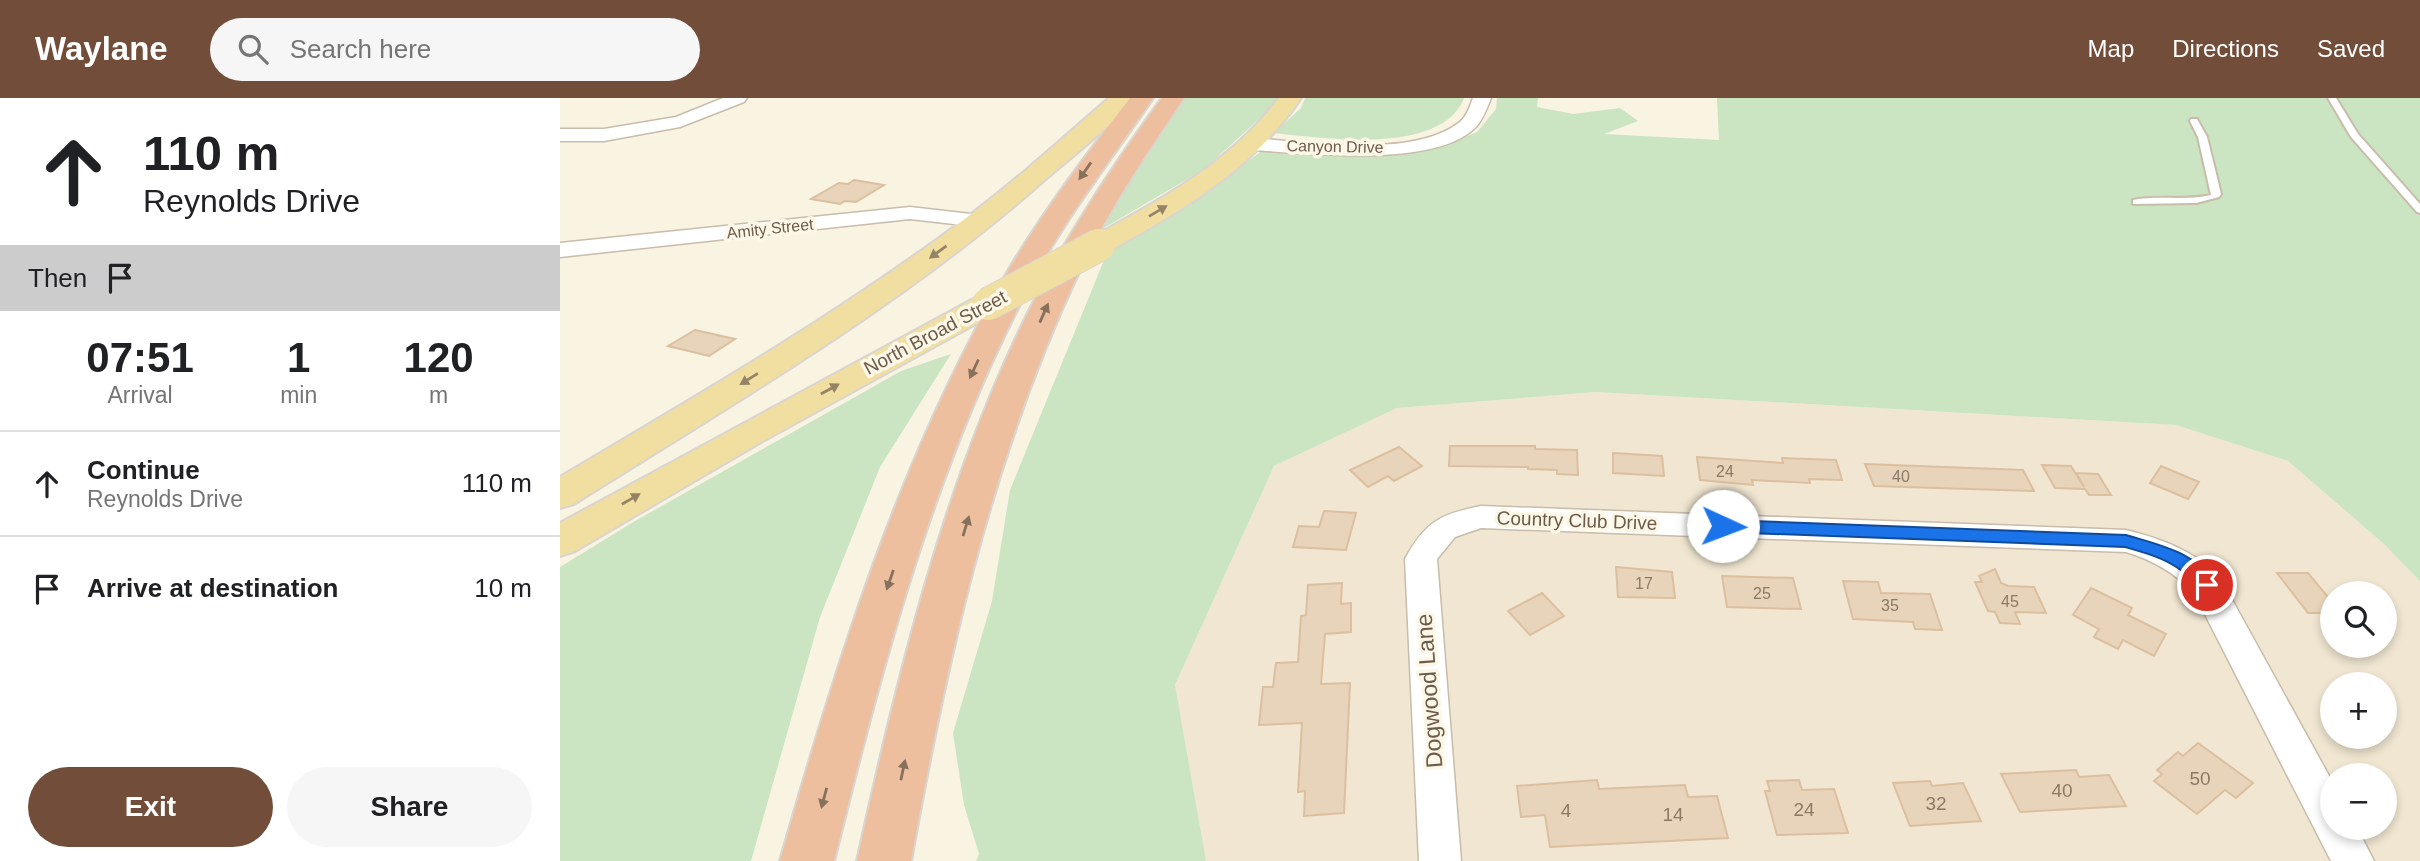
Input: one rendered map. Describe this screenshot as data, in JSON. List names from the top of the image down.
{
  "streets": {
    "main road": ["North Broad Street"],
    "street": [
      "Canyon Drive",
      "Amity Street",
      "Country Club Drive",
      "Dogwood Lane"
    ]
  },
  "crossings": [
    ["Canyon Drive", "North Broad Street"],
    ["Country Club Drive", "Dogwood Lane"]
  ],
  "house_numbers": [
    "24",
    "40",
    "17",
    "25",
    "45",
    "35",
    "50",
    "40",
    "32",
    "24",
    "4",
    "14"
  ],
  "page": {
    "header": "Waylane",
    "search": "Search here",
    "nav": ["Map", "Directions", "Saved"],
    "turn": ["110 m", "Reynolds Drive"],
    "then": "Then",
    "eta": [
      "07:51",
      "Arrival",
      "1",
      "min",
      "120",
      "m"
    ],
    "list": [
      {
        "name": "Continue",
        "note": "Reynolds Drive",
        "value": "110 m"
      },
      {
        "name": "Arrive at destination",
        "value": "10 m"
      }
    ],
    "map_buttons": ["+", "−"],
    "buttons": ["Exit", "Share"]
  }
}
